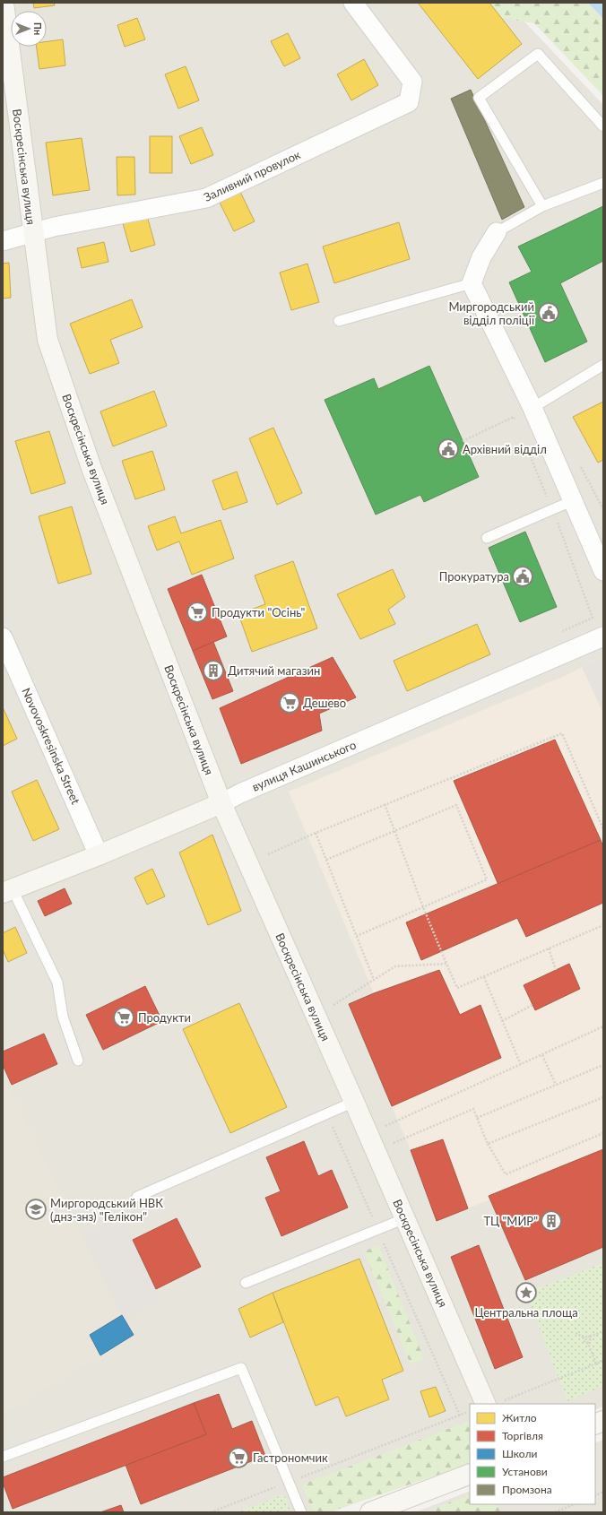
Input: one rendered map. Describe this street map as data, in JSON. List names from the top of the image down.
{
  "streets": {
    "street": [
      "Воскресінська вулиця",
      "Заливний провулок",
      "Novovoskresinska Street",
      "вулиця Кашинського"
    ]
  },
  "crossings": [
    ["Воскресінська вулиця", "Заливний провулок"],
    ["Воскресінська вулиця", "вулиця Кашинського"],
    ["Novovoskresinska Street", "вулиця Кашинського"]
  ],
  "places": {
    "public building": ["Миргородський відділ поліції", "Архівний відділ", "Прокуратура"],
    "supermarket": [
      "Продукти \"Осінь\"",
      "Дешево",
      "Продукти",
      "Гастрономчик"
    ],
    "building": ["Дитячий магазин", "ТЦ \"МИР\""],
    "school or university": ["Миргородський НВК (днз-знз) \"Гелікон\""],
    "place": ["Центральна площа"]
  },
  "legend": [
    "Житло",
    "Торгівля",
    "Школи",
    "Установи",
    "Промзона"
  ],
  "north": "right"
}
